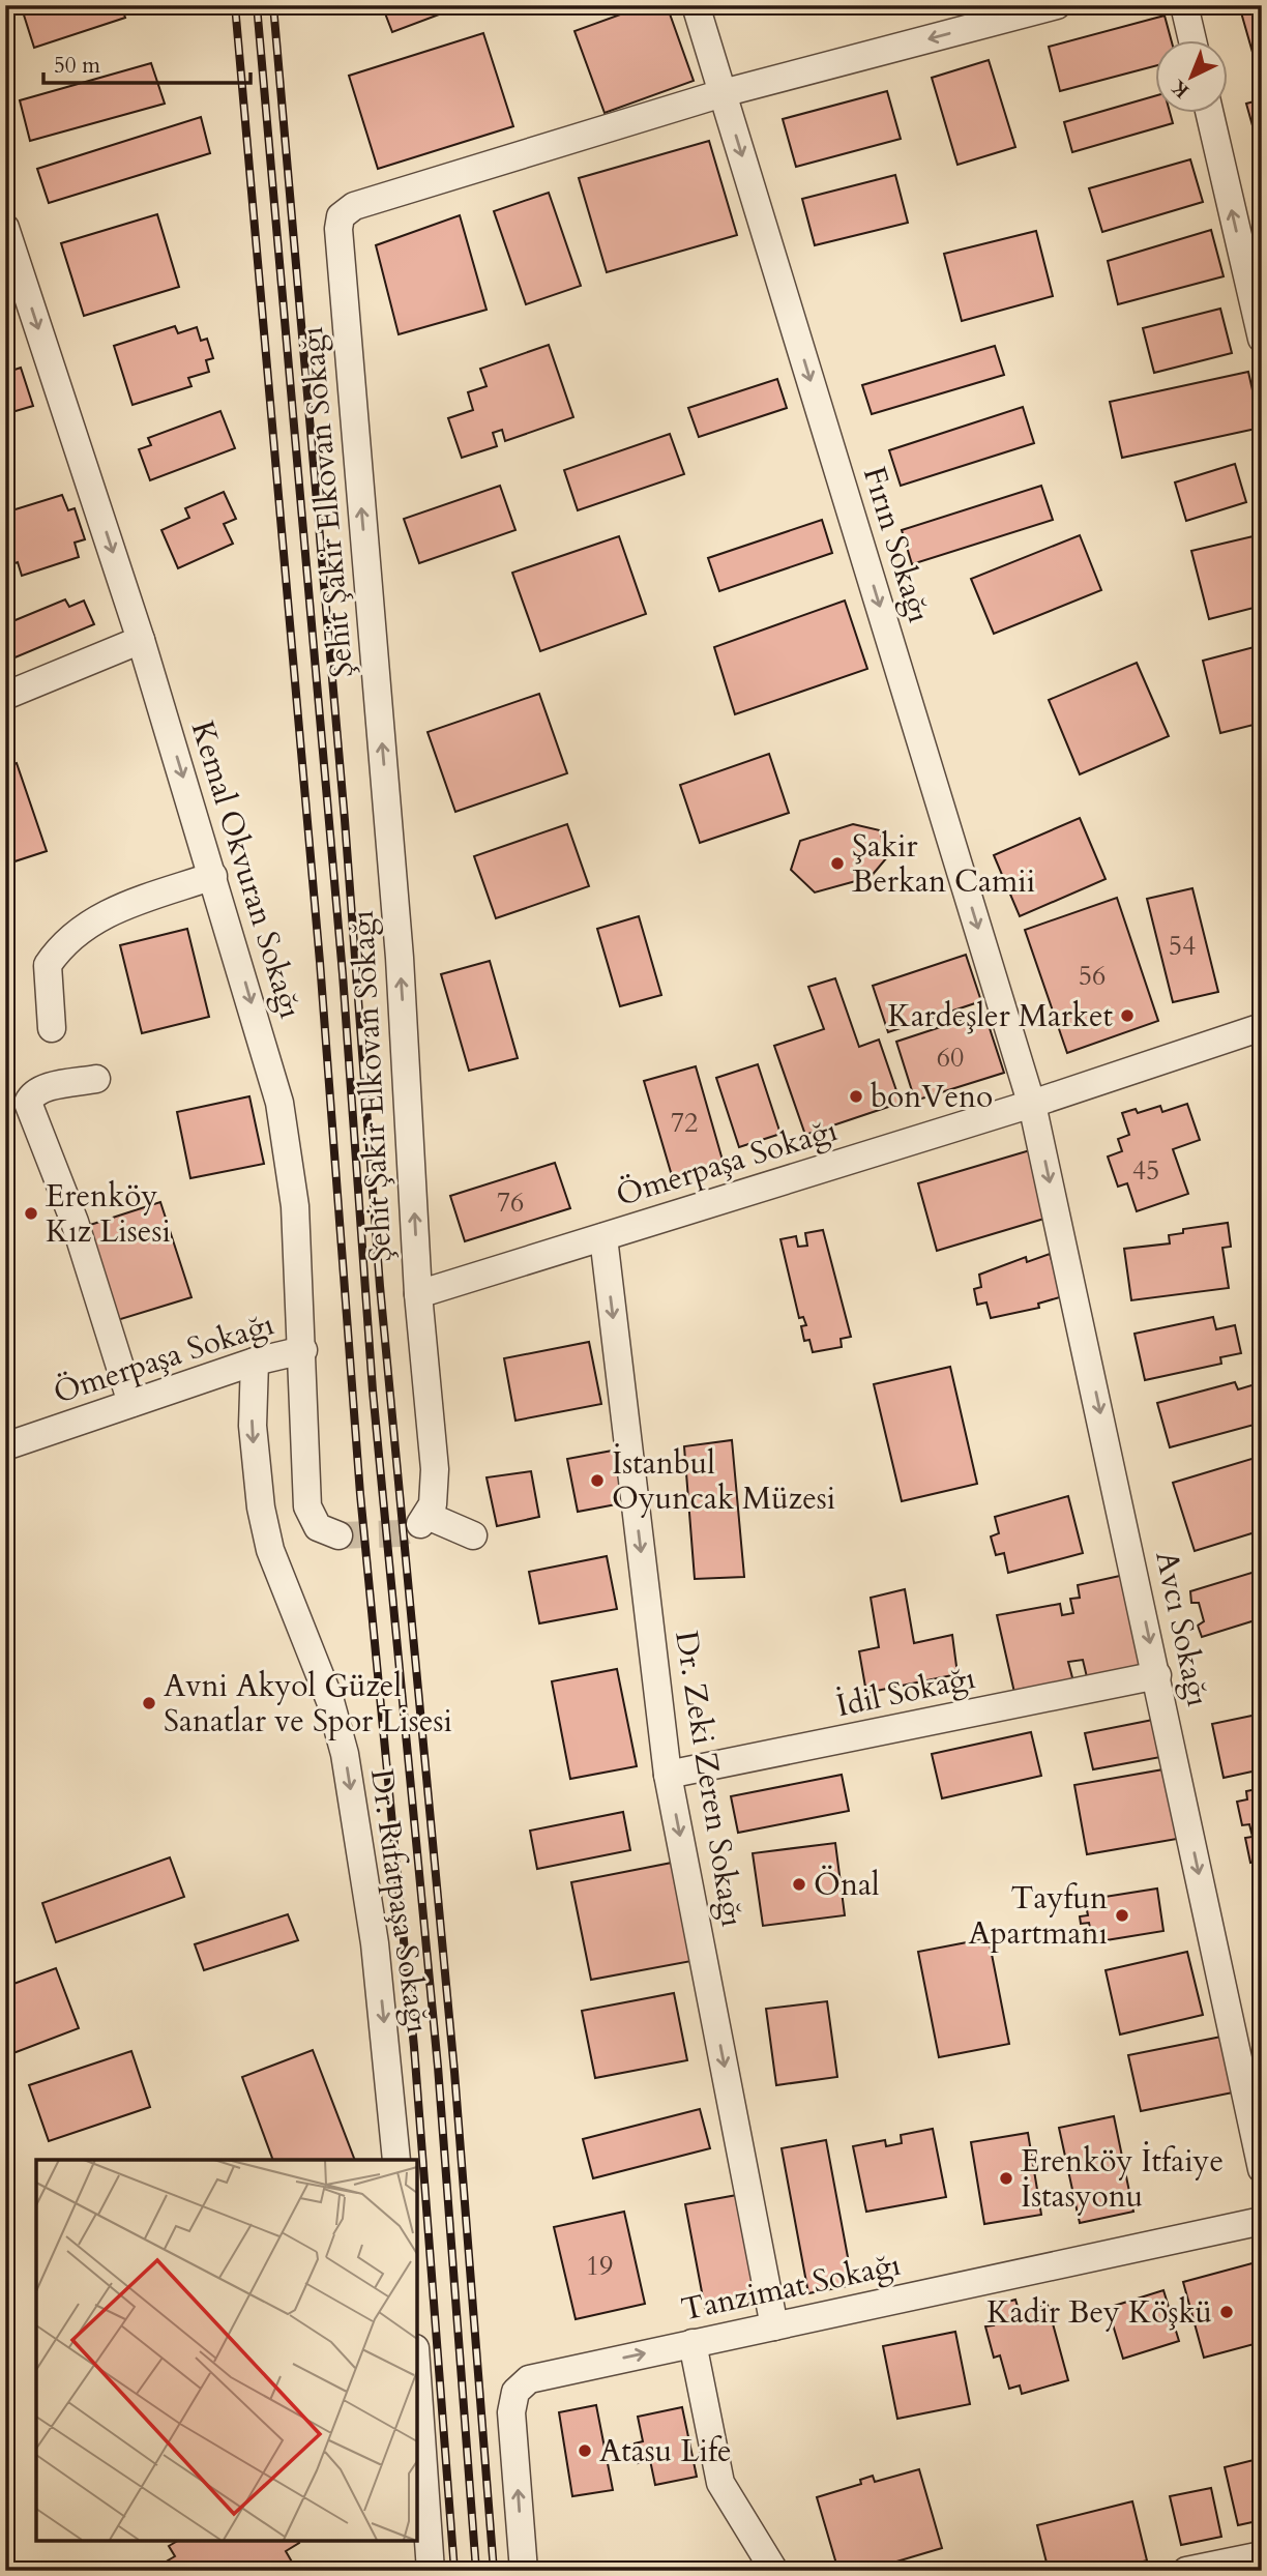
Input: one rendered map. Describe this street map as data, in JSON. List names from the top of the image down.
{
  "streets": {
    "street": [
      "Şehit Şakir Elkovan Sokağı",
      "Fırın Sokağı",
      "Kemal Okvuran Sokağı",
      "Ömerpaşa Sokağı",
      "Avcı Sokağı",
      "İdil Sokağı",
      "Dr. Zeki Zeren Sokağı",
      "Dr. Rıfatpaşa Sokağı",
      "Tanzimat Sokağı"
    ]
  },
  "crossings": [
    ["Şehit Şakir Elkovan Sokağı", "Fırın Sokağı"],
    ["Şehit Şakir Elkovan Sokağı", "Ömerpaşa Sokağı"],
    ["Fırın Sokağı", "Ömerpaşa Sokağı"],
    ["Fırın Sokağı", "Avcı Sokağı"],
    ["Kemal Okvuran Sokağı", "Ömerpaşa Sokağı"],
    ["Ömerpaşa Sokağı", "Avcı Sokağı"],
    ["Ömerpaşa Sokağı", "Dr. Zeki Zeren Sokağı"],
    ["Ömerpaşa Sokağı", "Dr. Rıfatpaşa Sokağı"],
    ["Avcı Sokağı", "İdil Sokağı"],
    ["İdil Sokağı", "Dr. Zeki Zeren Sokağı"],
    ["Dr. Zeki Zeren Sokağı", "Tanzimat Sokağı"]
  ],
  "one_way": [
    "Fırın Sokağı",
    "Kemal Okvuran Sokağı",
    "Avcı Sokağı",
    "Dr. Zeki Zeren Sokağı",
    "Dr. Rıfatpaşa Sokağı"
  ],
  "places": [
    "Şakir Berkan Camii",
    "Kardeşler Market",
    "bonVeno",
    "Erenköy Kız Lisesi",
    "İstanbul Oyuncak Müzesi",
    "Avni Akyol Güzel Sanatlar ve Spor Lisesi",
    "Önal",
    "Tayfun Apartmanı",
    "Erenköy İtfaiye İstasyonu",
    "Kadir Bey Köşkü",
    "Atasu Life"
  ],
  "house_numbers": [
    "54",
    "56",
    "60",
    "72",
    "45",
    "76",
    "19"
  ],
  "scale_bar": "50 m",
  "north": "bottom left"
}
